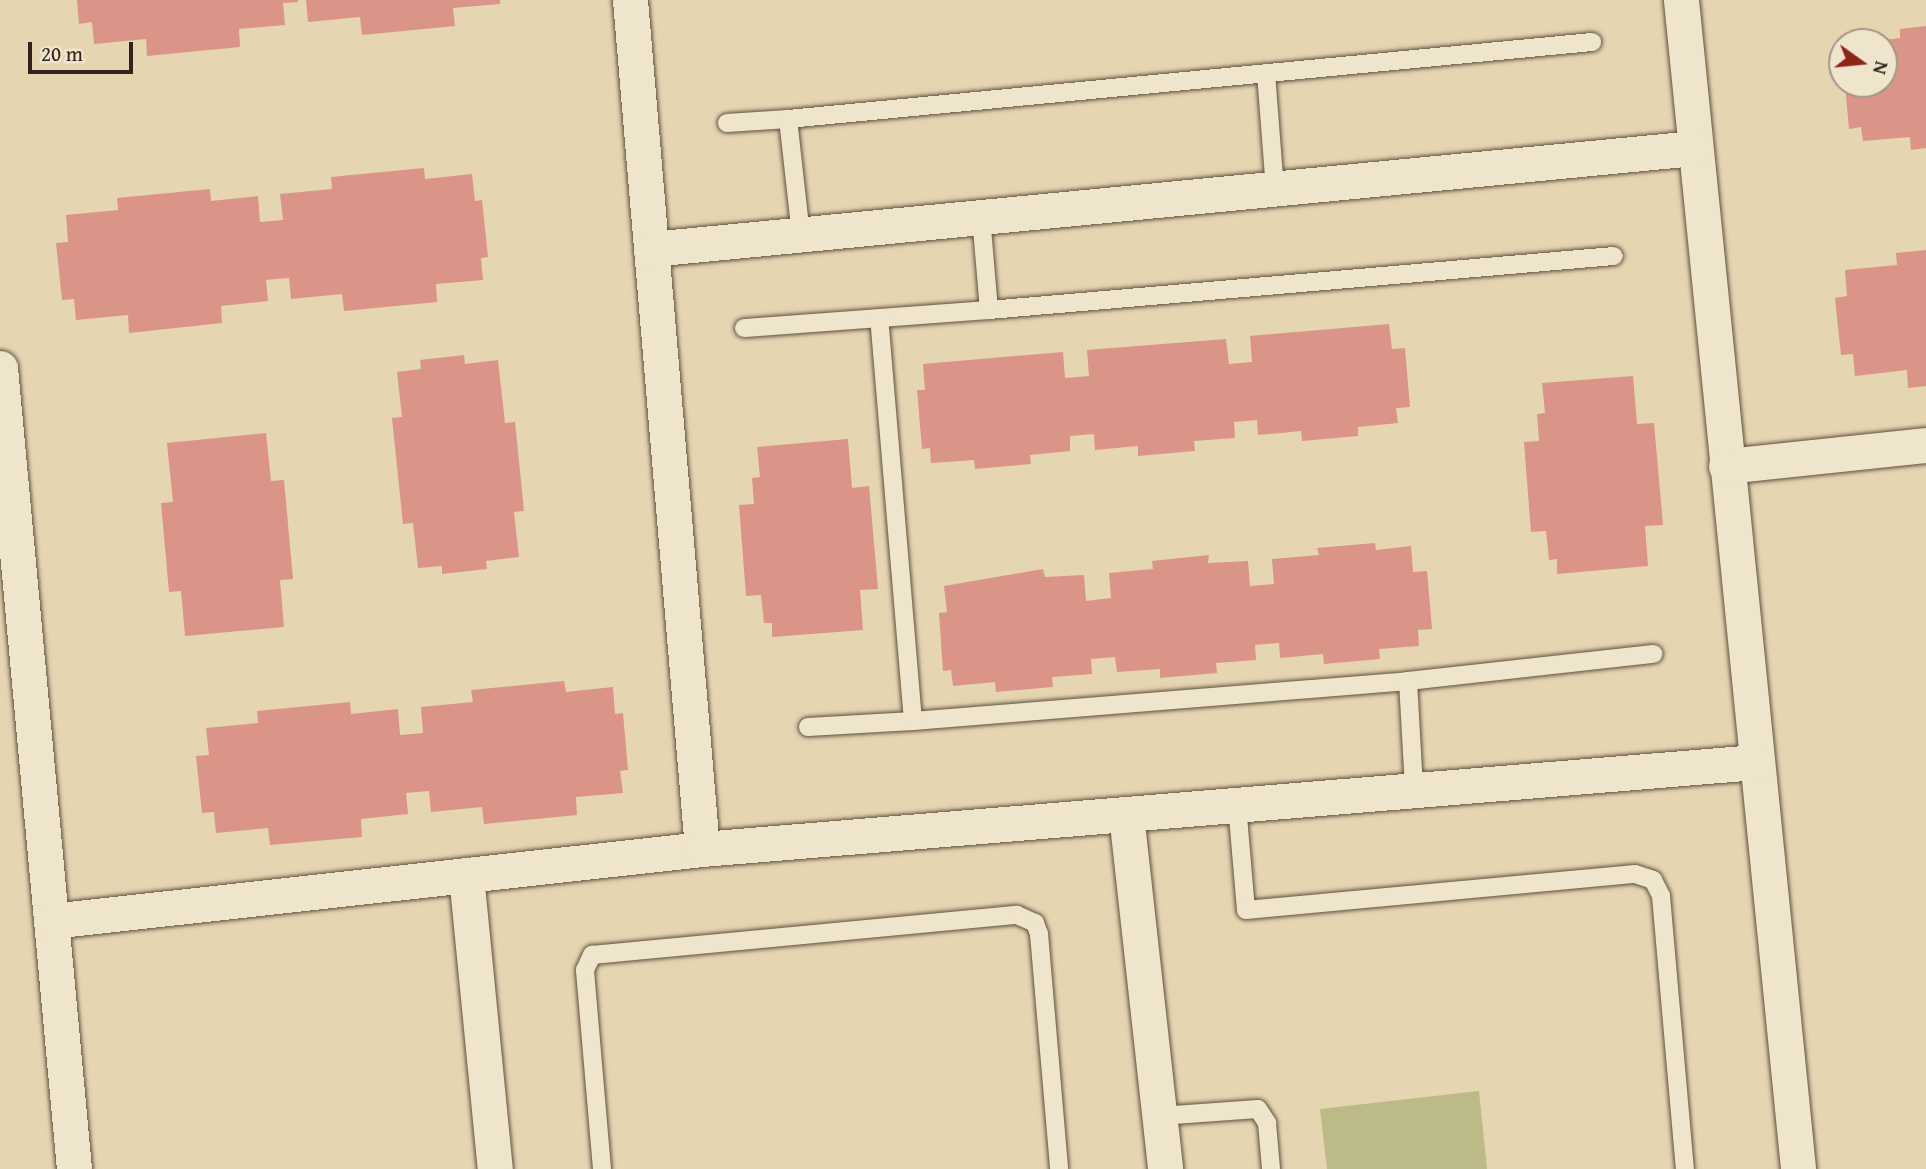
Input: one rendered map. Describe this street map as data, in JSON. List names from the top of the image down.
{
  "scale_bar": "20 m",
  "north": "right"
}
